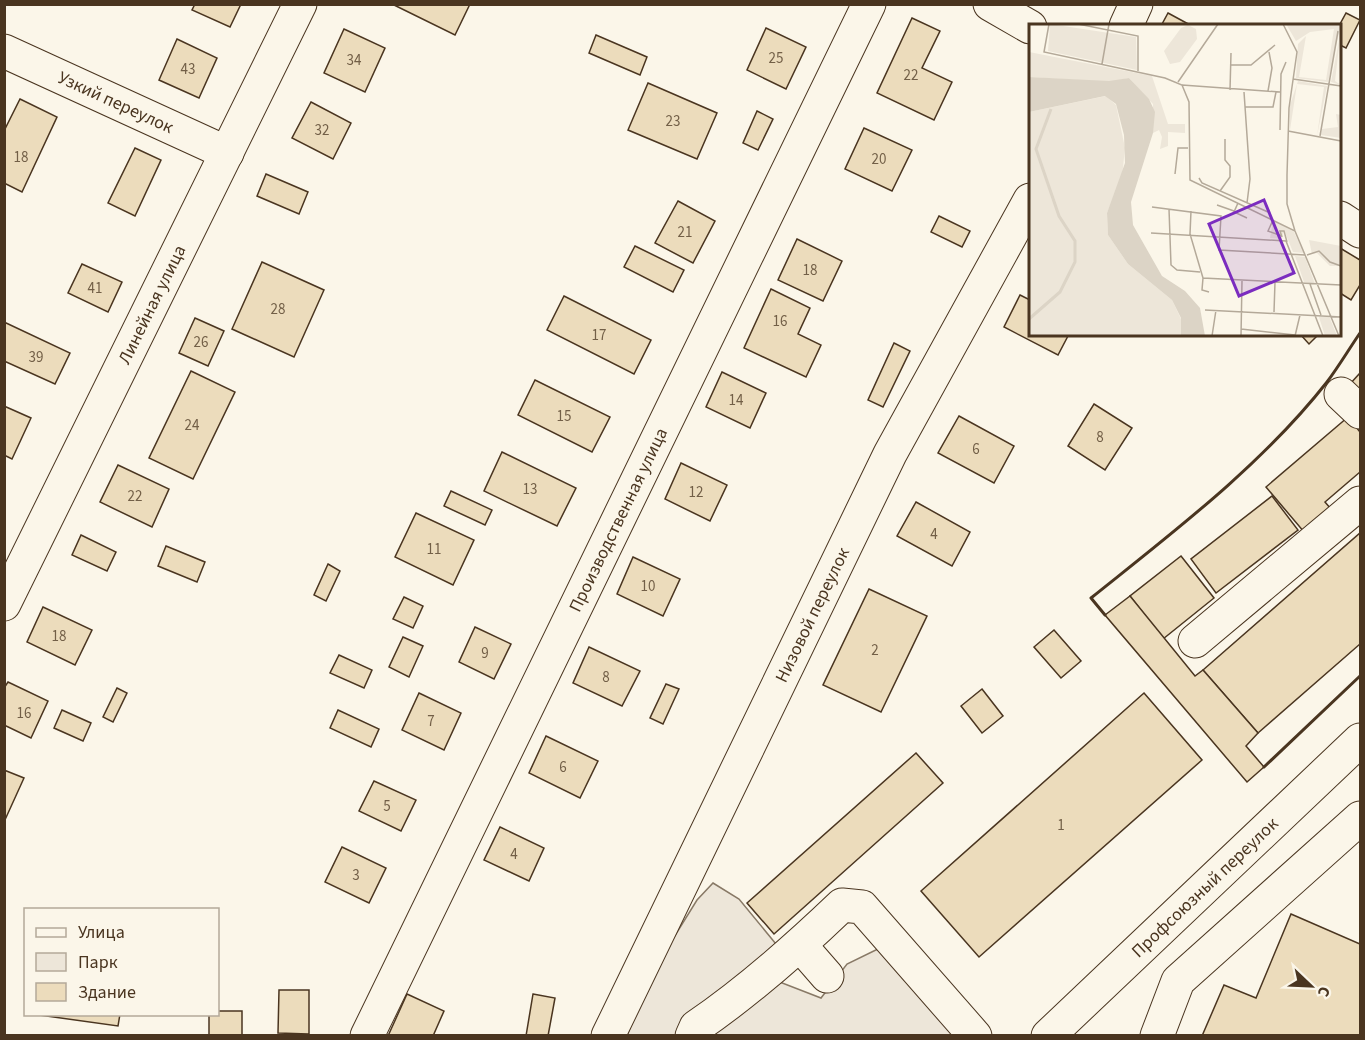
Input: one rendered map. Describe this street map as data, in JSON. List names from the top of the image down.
{
  "streets": {
    "street": [
      "Узкий переулок",
      "Линейная улица",
      "Производственная улица",
      "Низовой переулок",
      "Профсоюзный переулок"
    ]
  },
  "crossings": [
    ["Узкий переулок", "Линейная улица"]
  ],
  "house_numbers": [
    "25",
    "34",
    "43",
    "22",
    "23",
    "32",
    "18",
    "20",
    "21",
    "18",
    "41",
    "28",
    "16",
    "17",
    "26",
    "39",
    "14",
    "15",
    "24",
    "8",
    "6",
    "13",
    "12",
    "22",
    "4",
    "11",
    "10",
    "18",
    "2",
    "9",
    "8",
    "16",
    "7",
    "6",
    "5",
    "1",
    "4",
    "3"
  ],
  "legend": ["Улица", "Парк", "Здание"],
  "north": "bottom right"
}
